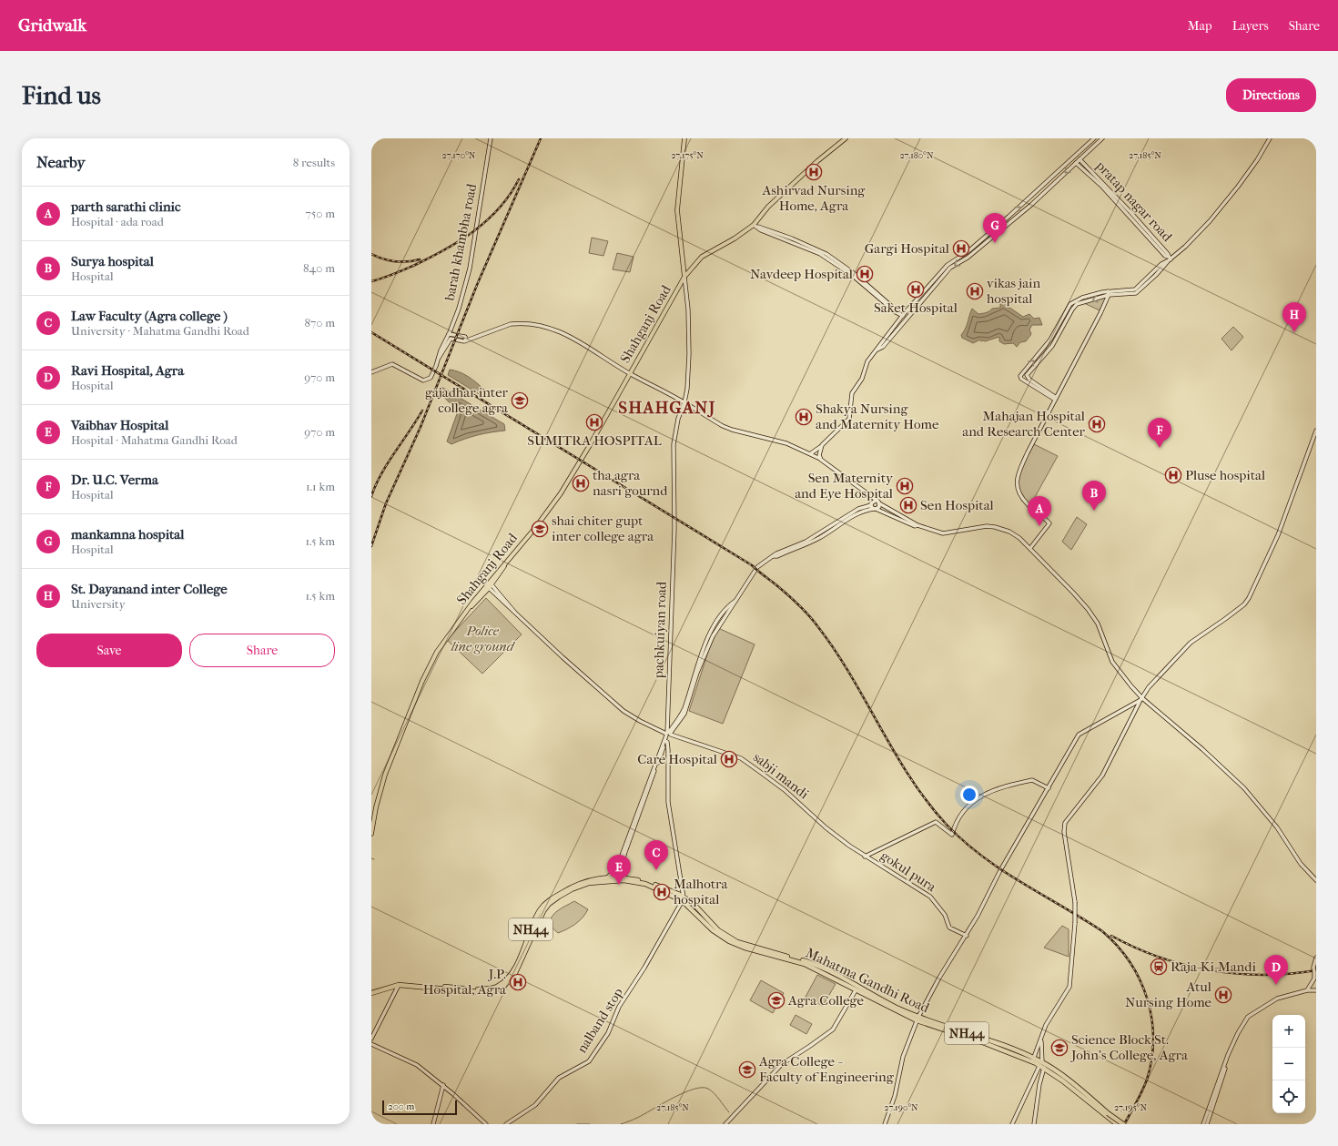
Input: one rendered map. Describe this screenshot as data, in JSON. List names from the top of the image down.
{
  "streets": {
    "highway": ["NH44", "Mahatma Gandhi Road"],
    "main road": ["Shahganj Road"],
    "street": [
      "pratap nagar road",
      "barah khambha road",
      "pachkuiyan road",
      "sabji mandi",
      "gokul pura",
      "nalband stop"
    ]
  },
  "crossings": [
    ["Shahganj Road", "pachkuiyan road"],
    ["pachkuiyan road", "sabji mandi"],
    ["sabji mandi", "gokul pura"],
    ["Mahatma Gandhi Road", "nalband stop"]
  ],
  "districts": ["SHAHGANJ"],
  "parks": ["Police line ground"],
  "places": {
    "hospital": [
      "Ashirvad Nursing Home, Agra",
      "Gargi Hospital",
      "Navdeep Hospital",
      "Saket Hospital",
      "vikas jain hospital",
      "Shakya Nursing and Maternity Home",
      "SUMITRA HOSPITAL",
      "Mahajan Hospital and Research Center",
      "Pluse hospital",
      "tha agra nasri gournd",
      "Sen Maternity and Eye Hospital",
      "Sen Hospital",
      "Care Hospital",
      "Malhotra hospital",
      "J.P. Hospital, Agra",
      "Atul Nursing Home"
    ],
    "school or university": [
      "gajadhar inter college agra",
      "shai chiter gupt inter college agra",
      "Agra College",
      "Science Block St. John's College, Agra",
      "Agra College - Faculty of Engineering"
    ],
    "station": ["Raja-Ki-Mandi"]
  },
  "scale_bar": "200 m",
  "page": {
    "header": "Gridwalk",
    "nav": ["Map", "Layers", "Share"],
    "buttons": [
      "Directions",
      ["Save", "Share"]
    ],
    "title": "Find us",
    "heading": ["Nearby", "8 results"],
    "list": [
      {
        "mark": "A",
        "name": "parth sarathi clinic",
        "note": "Hospital · ada road",
        "value": "750 m"
      },
      {
        "mark": "B",
        "name": "Surya hospital",
        "note": "Hospital",
        "value": "840 m"
      },
      {
        "mark": "C",
        "name": "Law Faculty (Agra college )",
        "note": "University · Mahatma Gandhi Road",
        "value": "870 m"
      },
      {
        "mark": "D",
        "name": "Ravi Hospital, Agra",
        "note": "Hospital",
        "value": "970 m"
      },
      {
        "mark": "E",
        "name": "Vaibhav Hospital",
        "note": "Hospital · Mahatma Gandhi Road",
        "value": "970 m"
      },
      {
        "mark": "F",
        "name": "Dr. U.C. Verma",
        "note": "Hospital",
        "value": "1.1 km"
      },
      {
        "mark": "G",
        "name": "mankamna hospital",
        "note": "Hospital",
        "value": "1.5 km"
      },
      {
        "mark": "H",
        "name": "St. Dayanand inter College",
        "note": "University",
        "value": "1.5 km"
      }
    ],
    "pins": [
      "G",
      "H",
      "F",
      "B",
      "A",
      "C",
      "E",
      "D"
    ],
    "map_buttons": ["+", "−"],
    "scale": "200 m"
  },
  "coordinates": [
    "27.170°N",
    "27.175°N",
    "27.180°N",
    "27.185°N",
    "27.190°N",
    "27.195°N"
  ]
}
